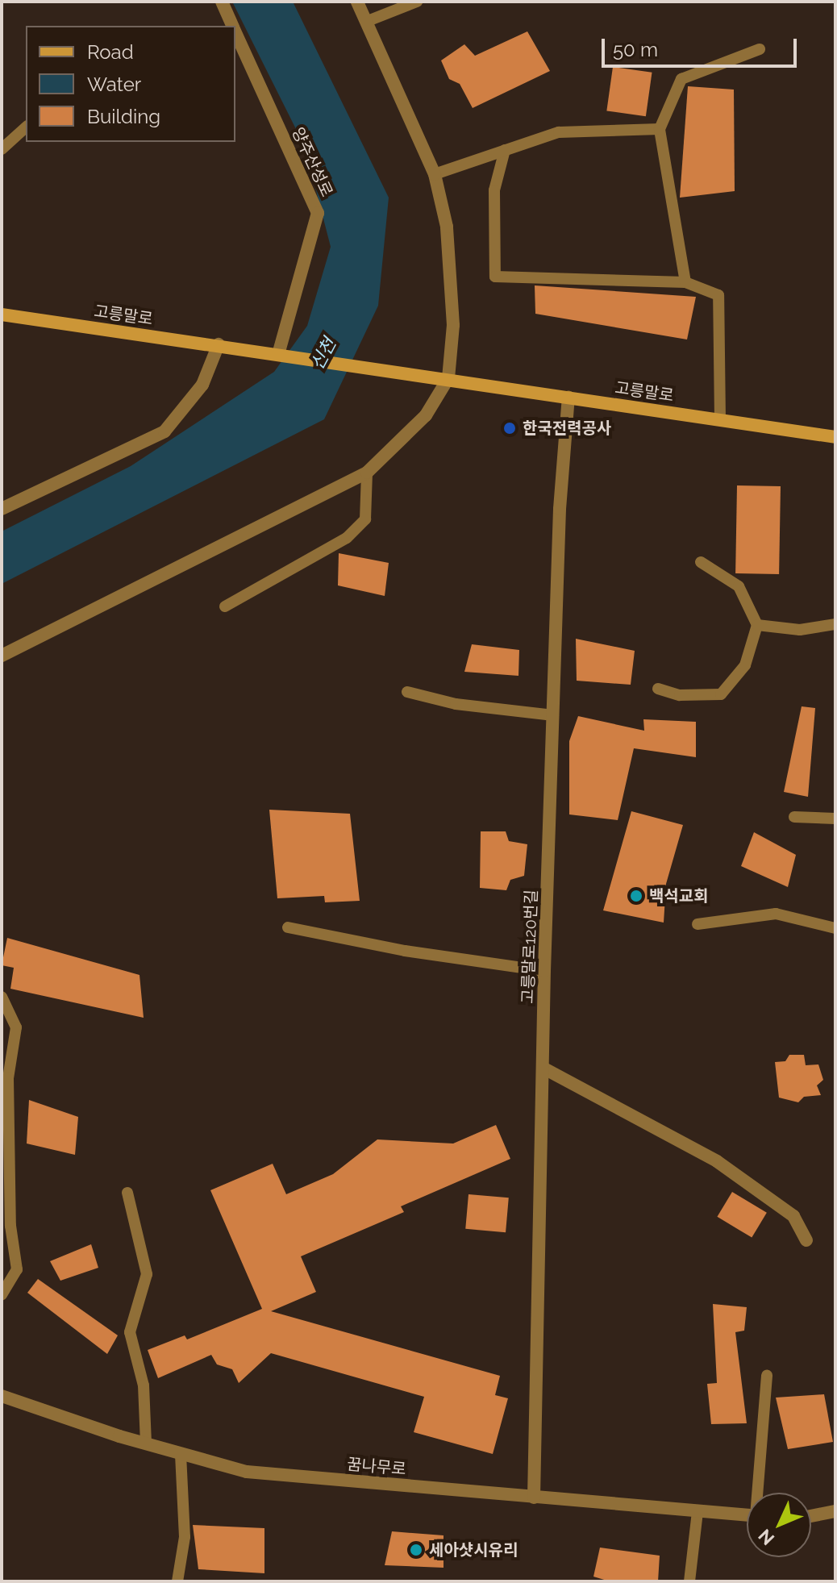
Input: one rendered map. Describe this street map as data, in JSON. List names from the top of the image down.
{
  "streets": {
    "street": [
      "양주산성로",
      "고릉말로",
      "고릉말로120번길",
      "꿈나무로"
    ]
  },
  "crossings": [
    ["양주산성로", "고릉말로"],
    ["고릉말로", "고릉말로120번길"],
    ["고릉말로120번길", "꿈나무로"]
  ],
  "water": ["신천"],
  "places": ["한국전력공사", "백석교회", "세아샷시유리"],
  "legend": ["Road", "Water", "Building"],
  "scale_bar": "50 m",
  "north": "bottom left"
}
